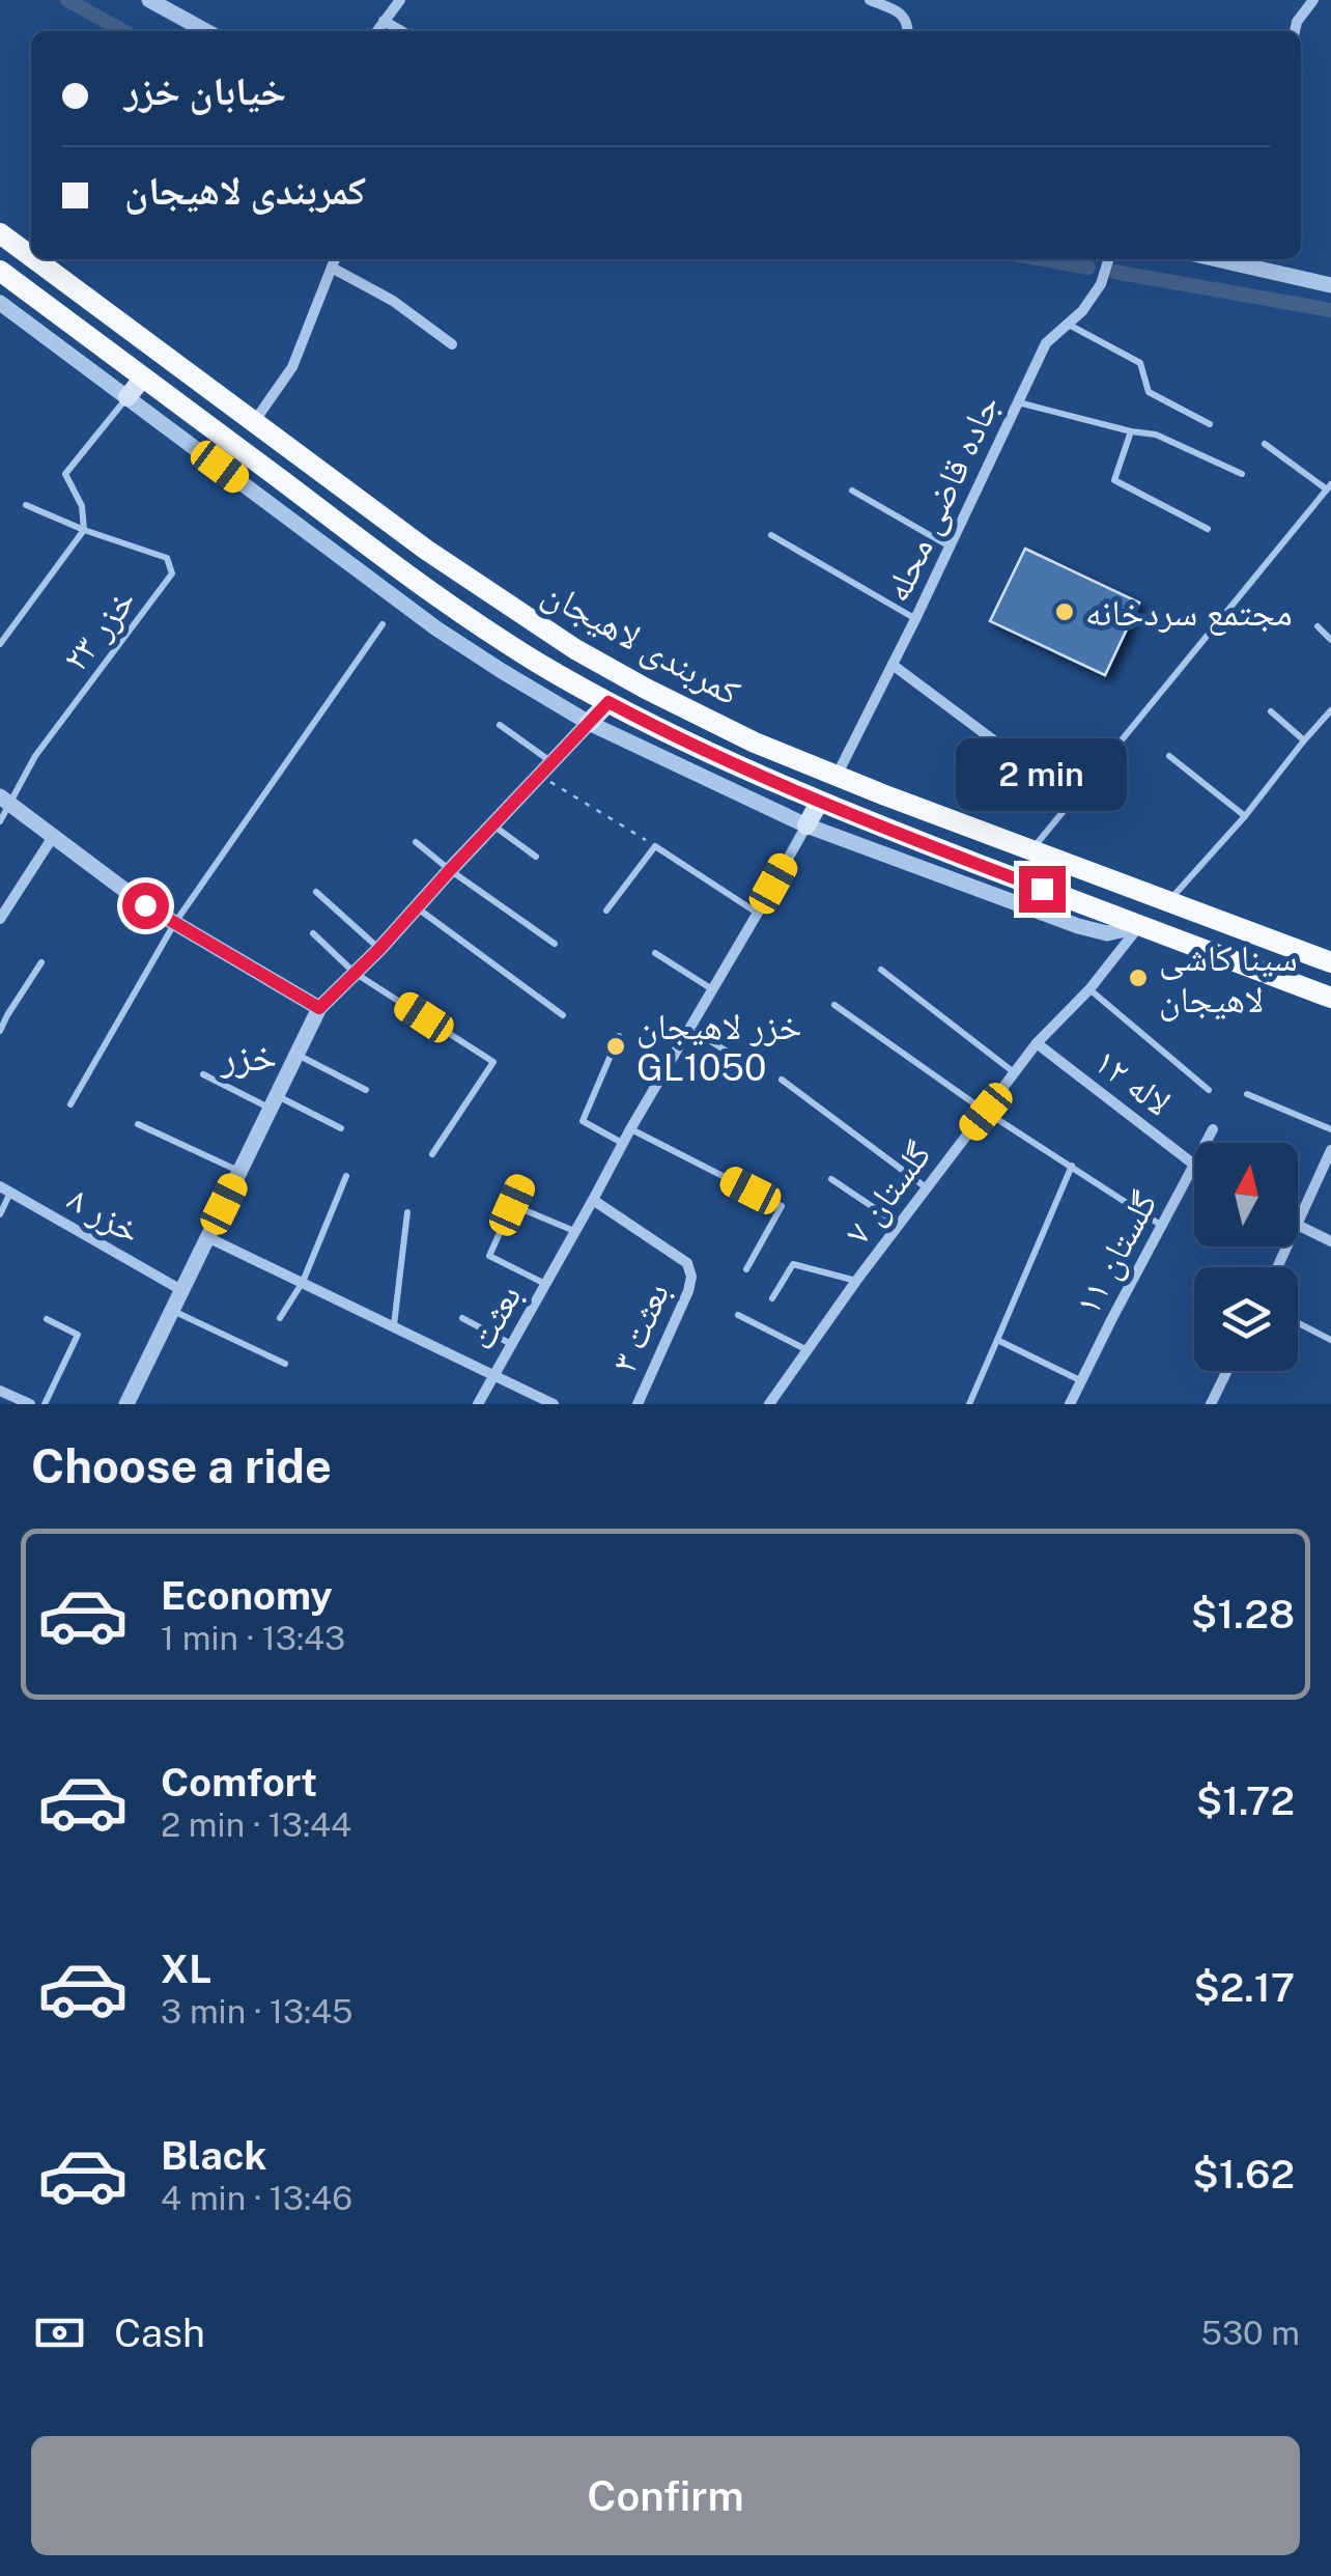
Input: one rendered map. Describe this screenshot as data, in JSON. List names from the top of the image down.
{
  "streets": {
    "highway": ["کمربندی لاهیجان"],
    "street": [
      "جاده قاضی محله",
      "لاله ۱۲",
      "گلستان ۷",
      "خزر ۸",
      "گلستان ۱۱",
      "بعثت",
      "بعثت ۳"
    ],
    "lane": ["خزر ۲۳"]
  },
  "crossings": [
    ["جاده قاضی محله", "کمربندی لاهیجان"],
    ["کمربندی لاهیجان", "گلستان ۷"],
    ["لاله ۱۲", "گلستان ۷"],
    ["لاله ۱۲", "گلستان ۱۱"],
    ["بعثت", "بعثت ۳"]
  ],
  "districts": ["خزر"],
  "places": ["مجتمع سردخانه", "سینا کاشی لاهیجان", "خزر لاهیجان GL1050"],
  "north": "top",
  "page": {
    "banner": ["خیابان خزر", "کمربندی لاهیجان"],
    "bubble": "2 min",
    "heading": "Choose a ride",
    "list": [
      {
        "name": "Economy",
        "note": "1 min · 13:43",
        "value": "$1.28"
      },
      {
        "name": "Comfort",
        "note": "2 min · 13:44",
        "value": "$1.72"
      },
      {
        "name": "XL",
        "note": "3 min · 13:45",
        "value": "$2.17"
      },
      {
        "name": "Black",
        "note": "4 min · 13:46",
        "value": "$1.62"
      }
    ],
    "pay": ["Cash", "530 m"],
    "buttons": "Confirm"
  }
}
